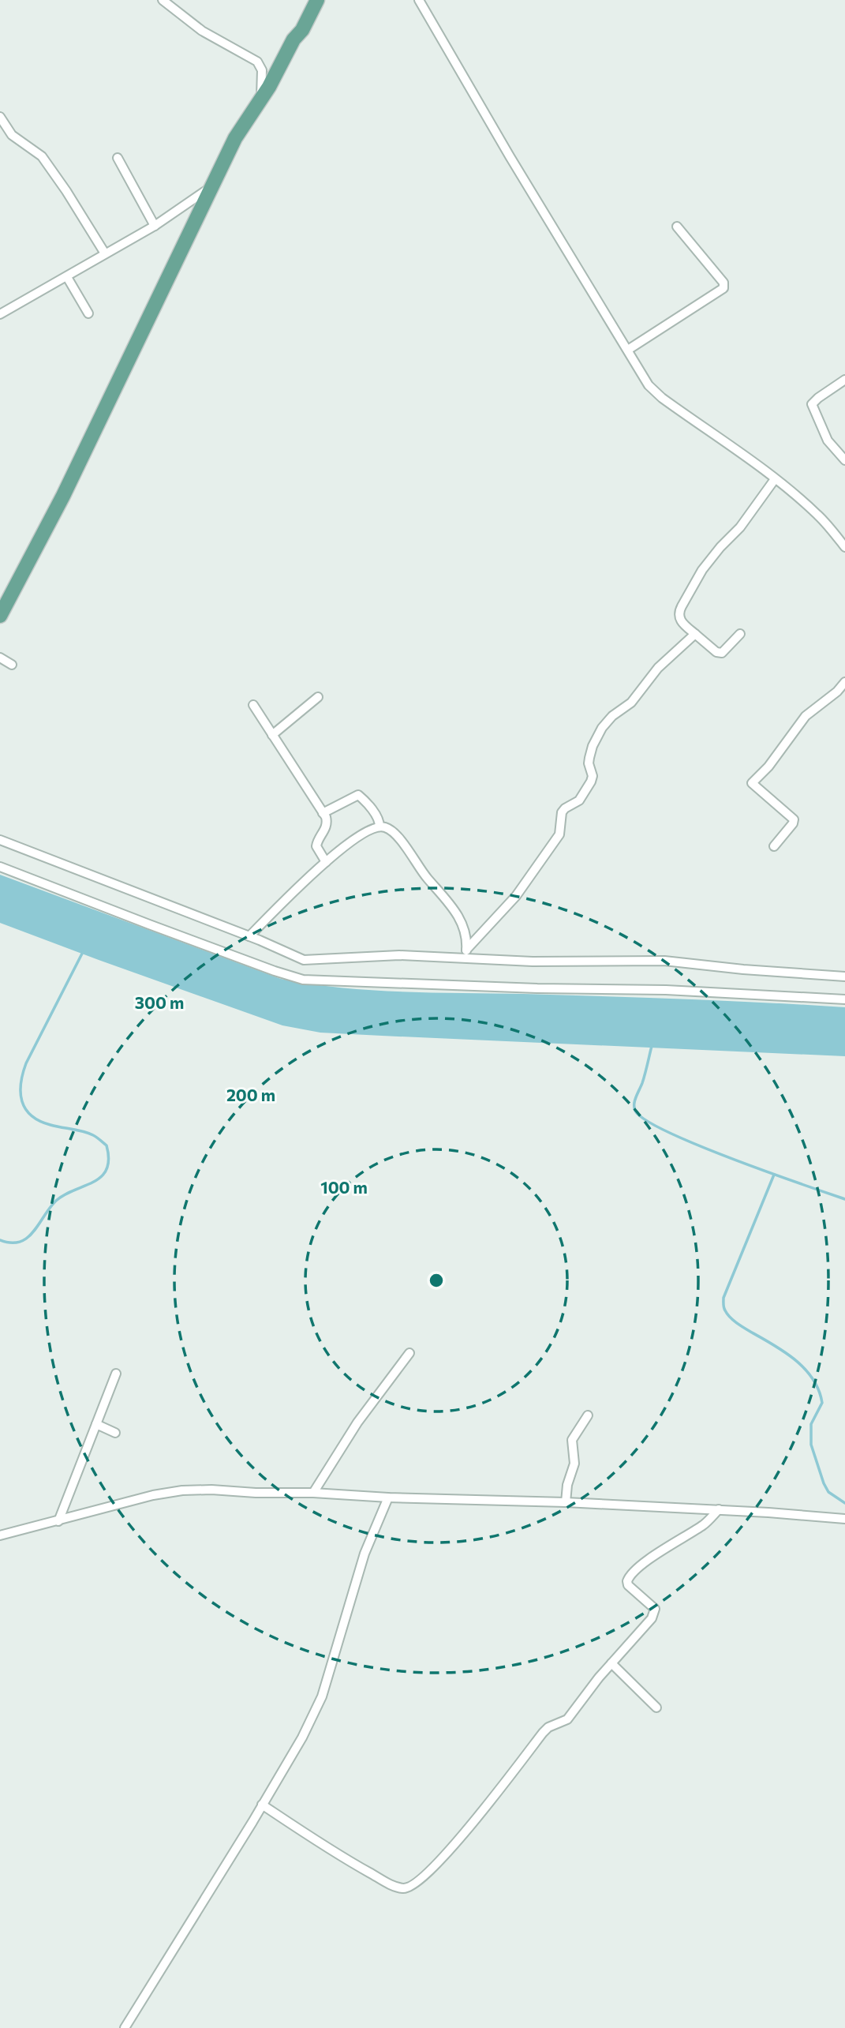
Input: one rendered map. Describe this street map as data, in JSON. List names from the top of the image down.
{
  "rings": ["300 m", "200 m", "100 m"]
}
